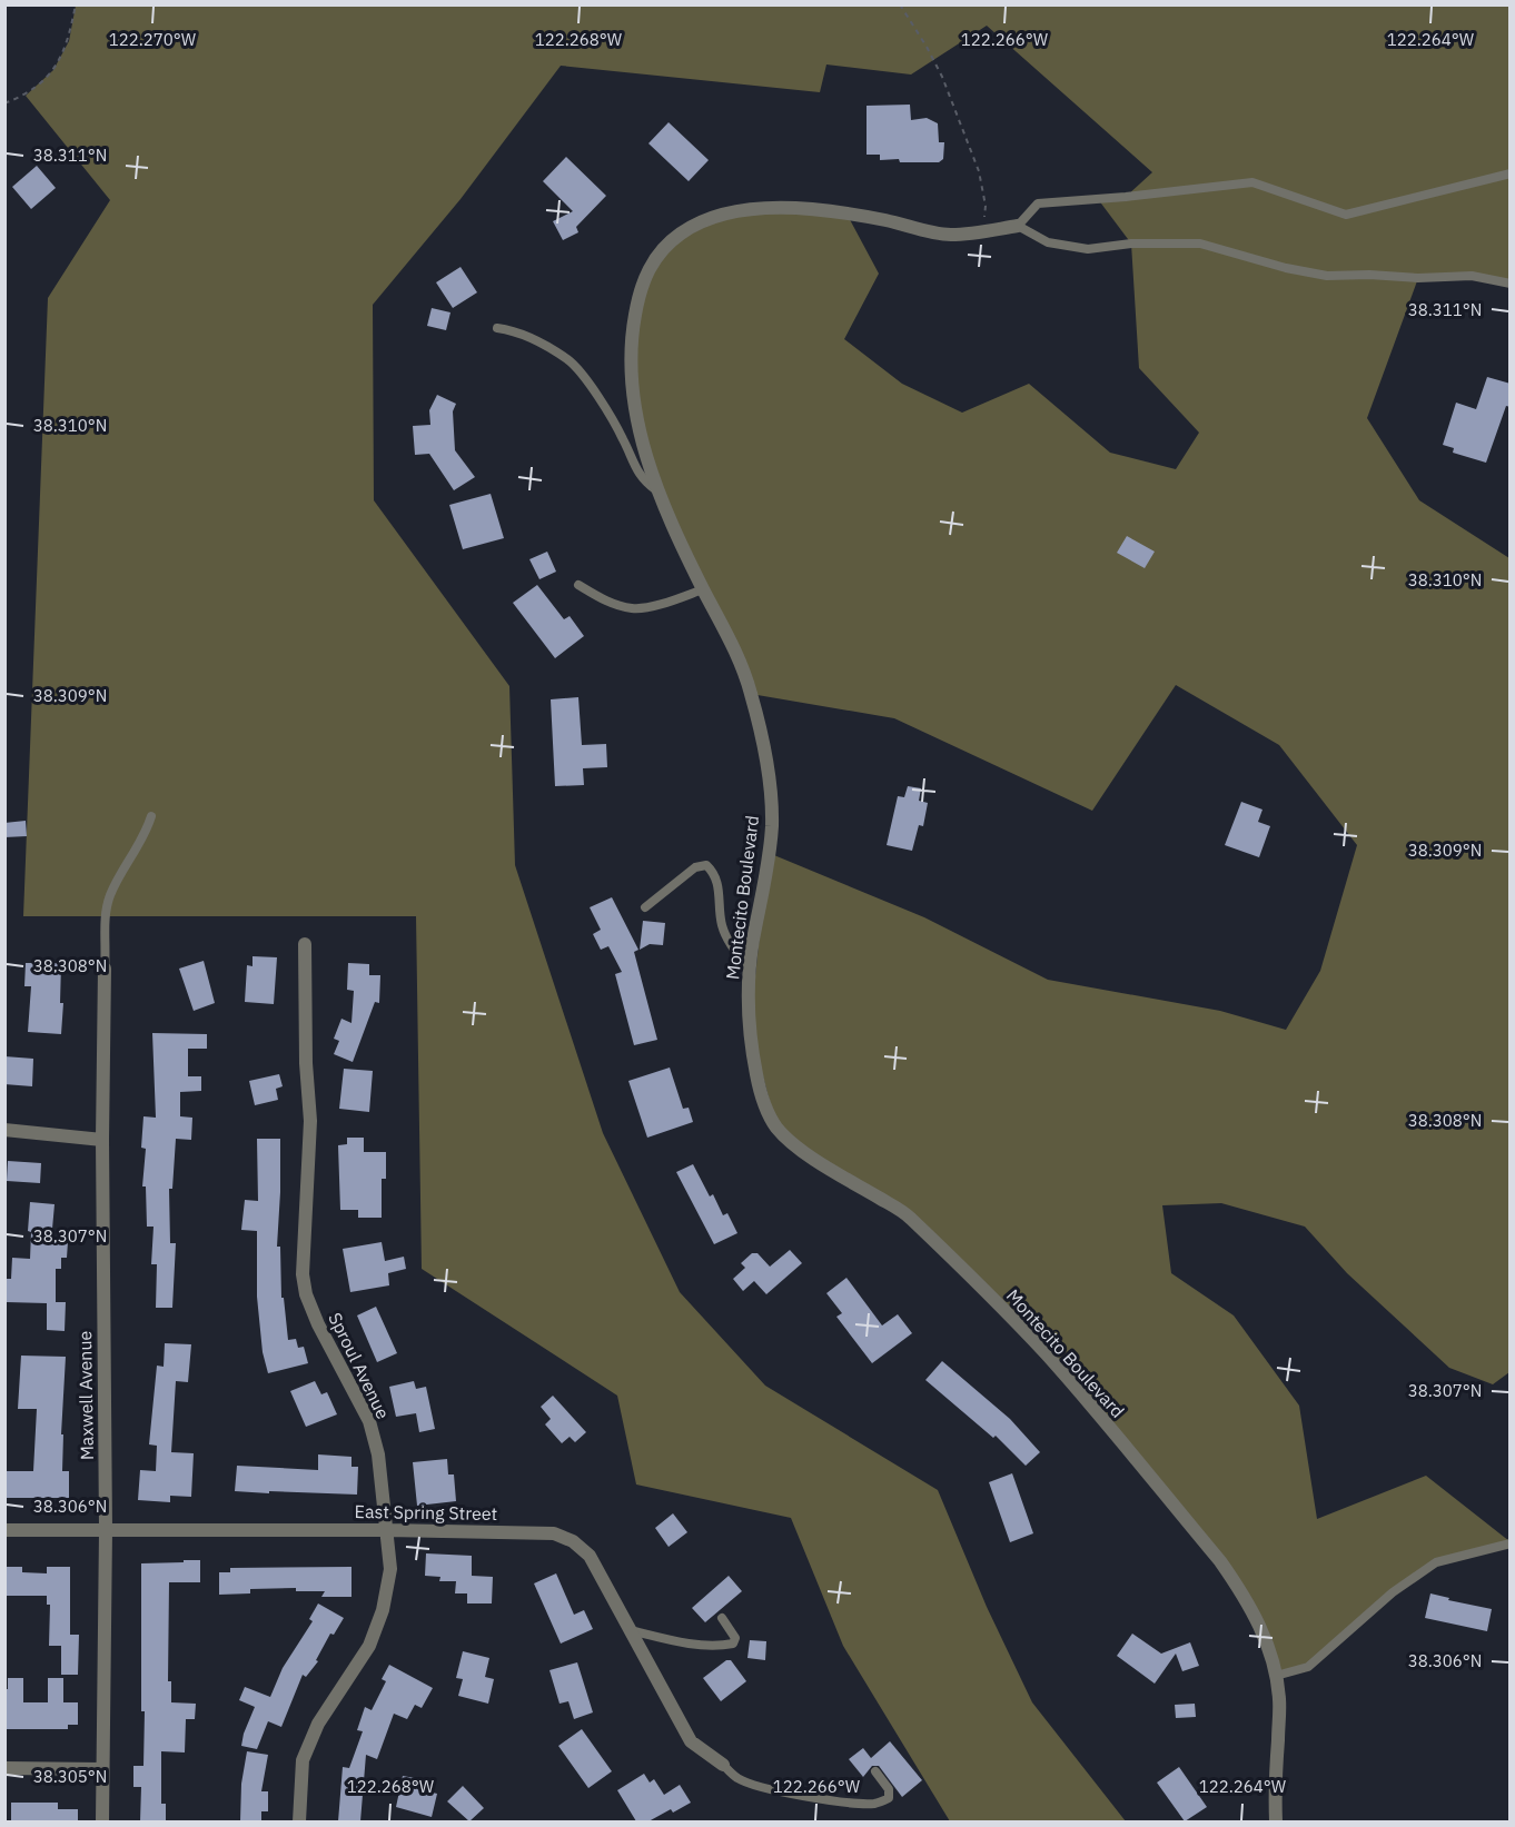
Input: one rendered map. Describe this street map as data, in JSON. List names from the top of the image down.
{
  "streets": {
    "street": [
      "Montecito Boulevard",
      "Sproul Avenue",
      "Maxwell Avenue",
      "East Spring Street"
    ]
  },
  "crossings": [
    ["Sproul Avenue", "East Spring Street"],
    ["Maxwell Avenue", "East Spring Street"]
  ],
  "coordinates": [
    "122.270°W",
    "122.268°W",
    "122.266°W",
    "122.264°W",
    "38.311°N",
    "38.310°N",
    "38.309°N",
    "38.308°N",
    "38.307°N",
    "38.306°N",
    "38.305°N"
  ]
}
